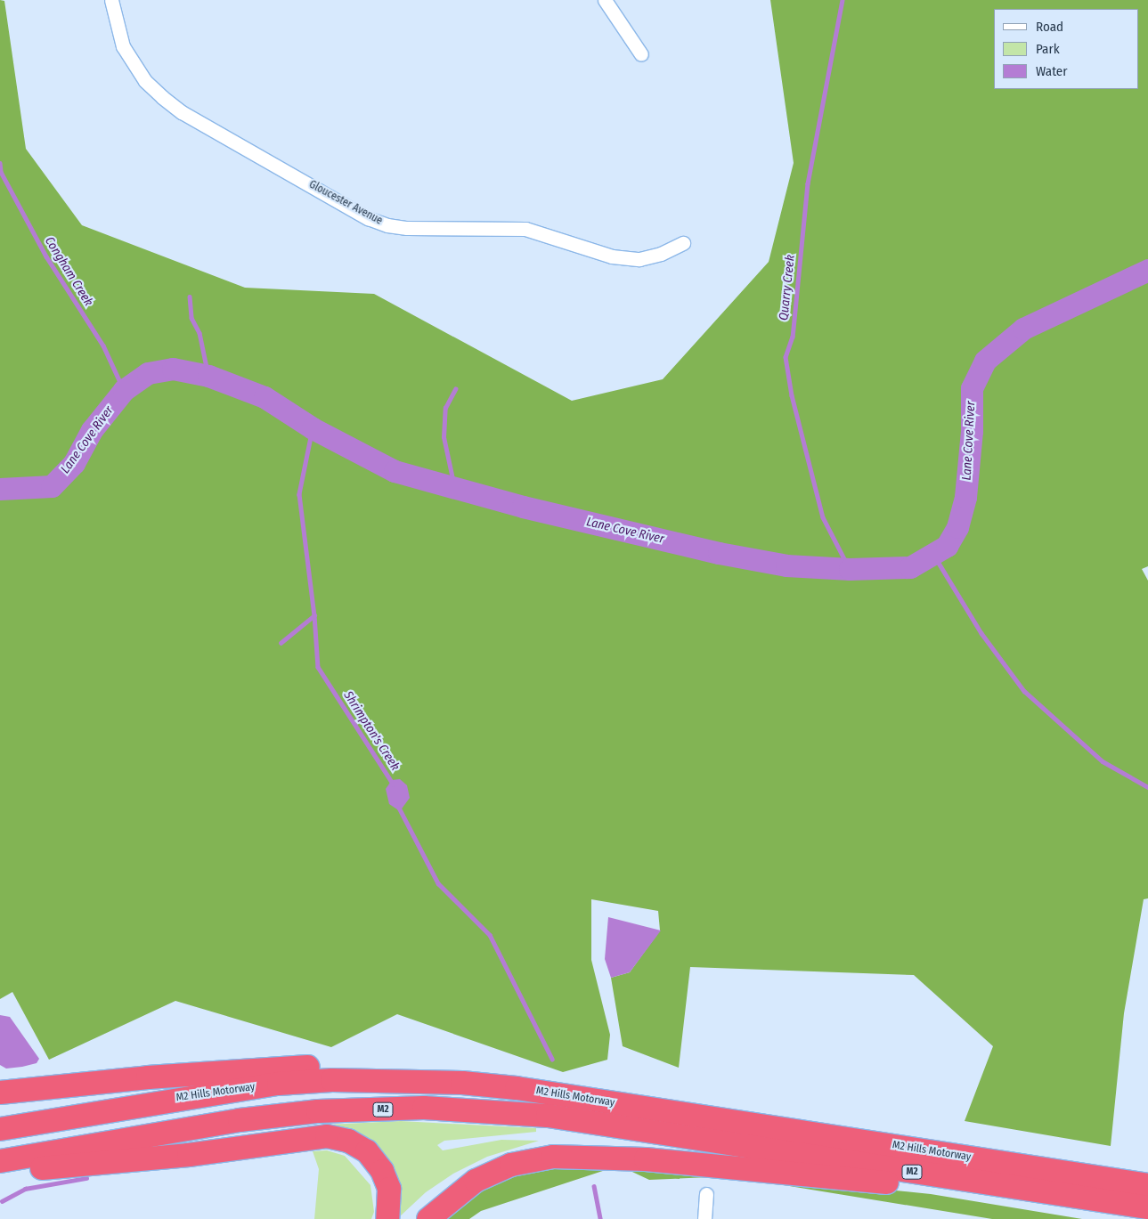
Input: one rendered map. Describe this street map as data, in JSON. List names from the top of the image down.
{
  "streets": {
    "highway": ["M2 Hills Motorway", "M2"],
    "street": ["Gloucester Avenue"]
  },
  "crossings": [
    ["M2 Hills Motorway", "M2"]
  ],
  "water": [
    "Congham Creek",
    "Quarry Creek",
    "Lane Cove River",
    "Shrimpton's Creek"
  ],
  "legend": ["Road", "Park", "Water"]
}
